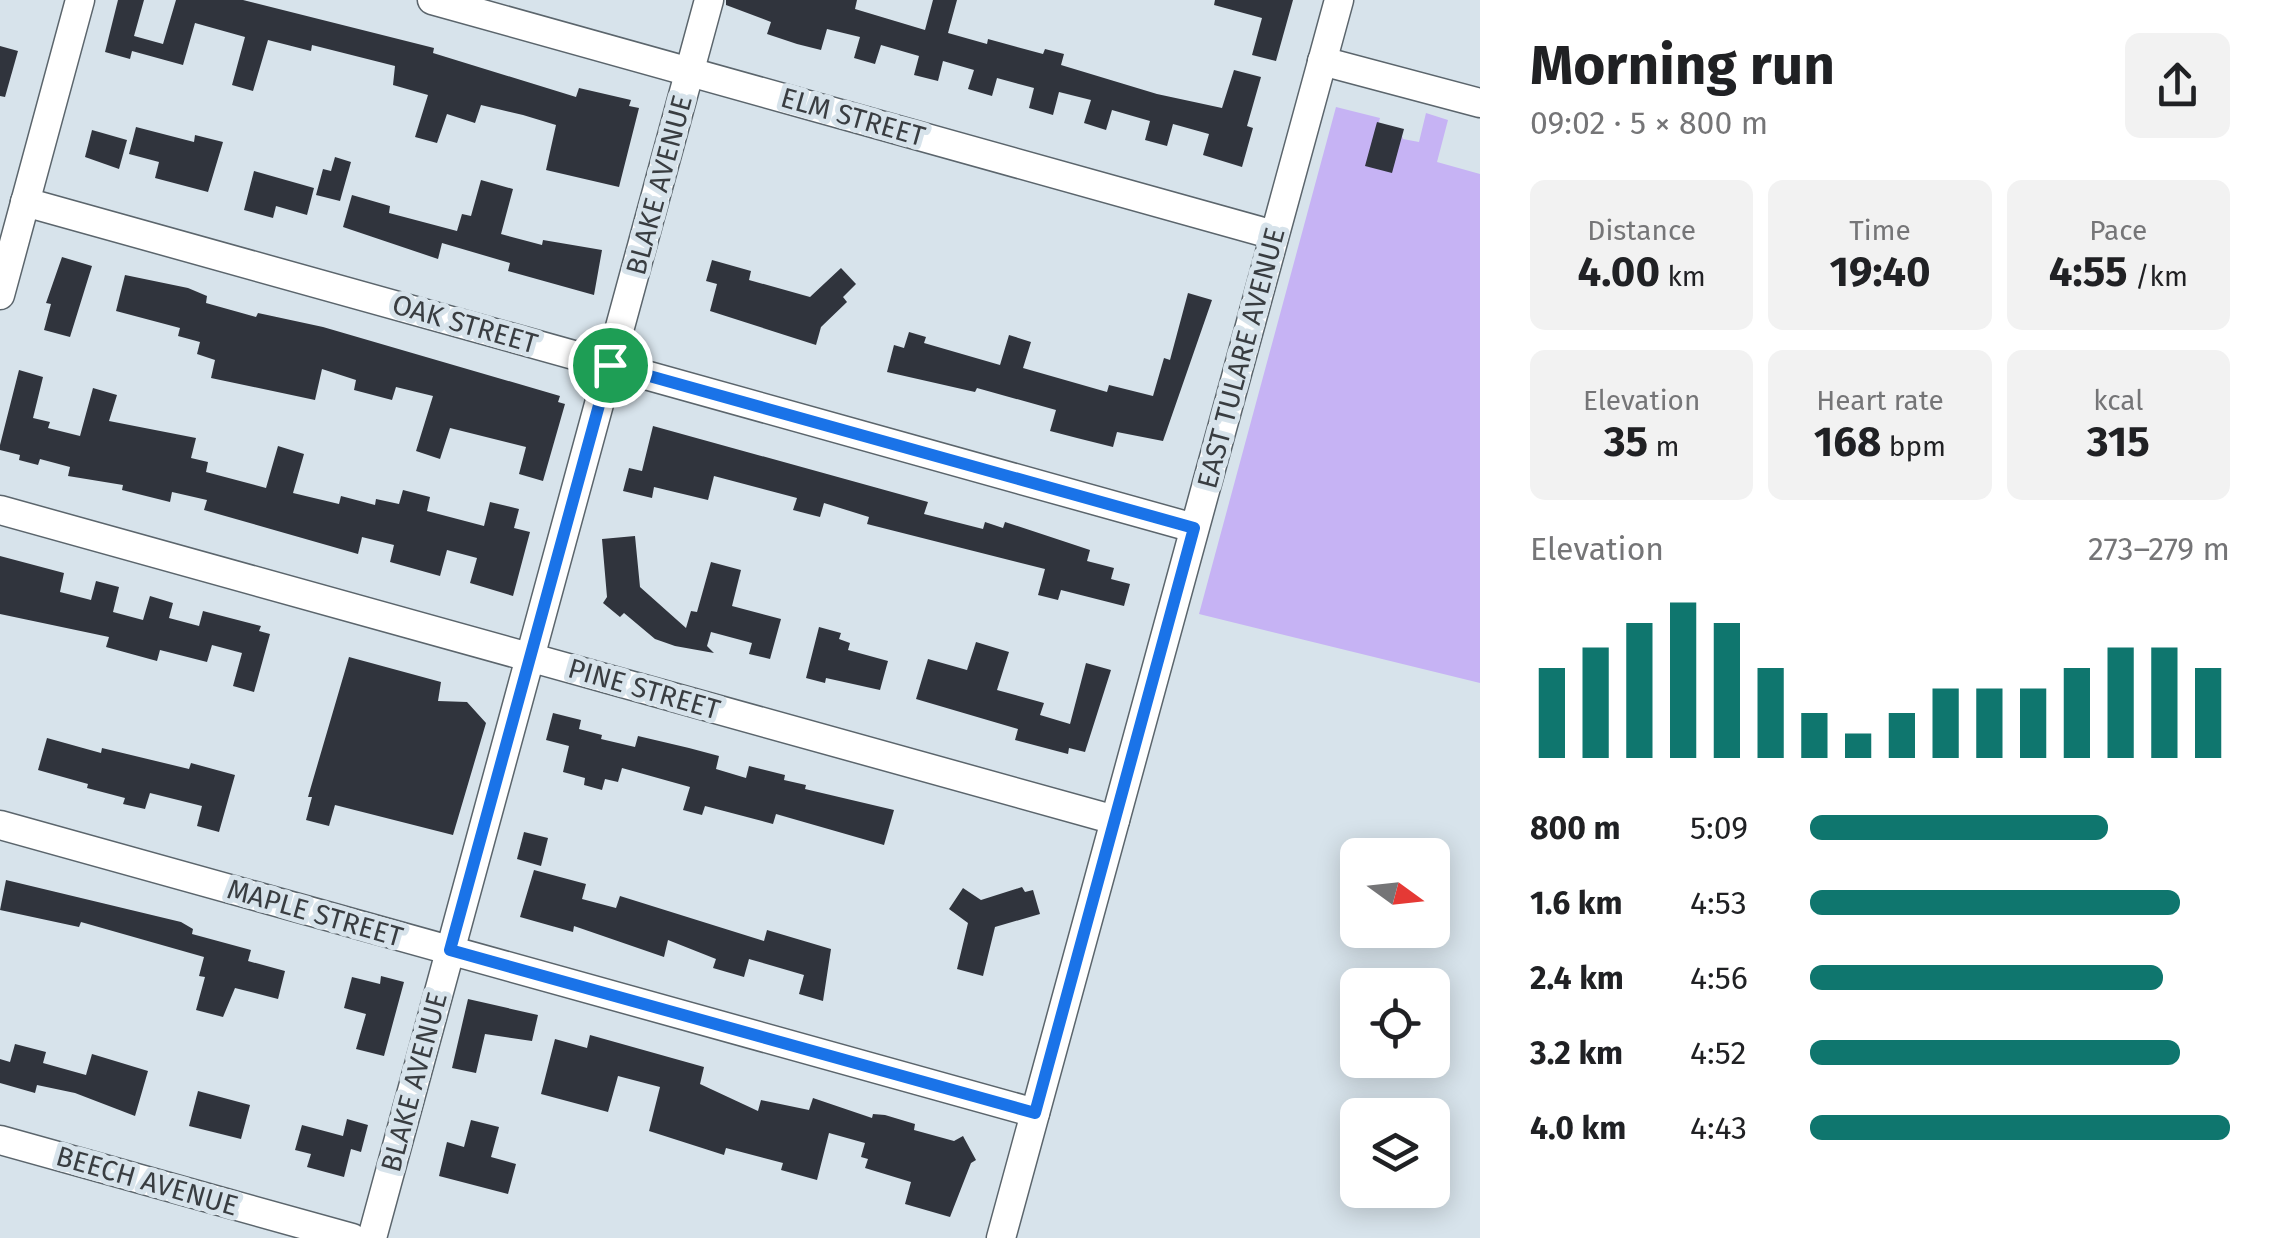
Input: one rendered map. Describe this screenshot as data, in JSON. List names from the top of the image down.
{
  "streets": {
    "street": [
      "ELM STREET",
      "BLAKE AVENUE",
      "OAK STREET",
      "EAST TULARE AVENUE",
      "PINE STREET",
      "MAPLE STREET",
      "BEECH AVENUE"
    ]
  },
  "crossings": [
    ["ELM STREET", "BLAKE AVENUE"],
    ["ELM STREET", "EAST TULARE AVENUE"],
    ["BLAKE AVENUE", "OAK STREET"],
    ["BLAKE AVENUE", "PINE STREET"],
    ["BLAKE AVENUE", "MAPLE STREET"],
    ["OAK STREET", "EAST TULARE AVENUE"],
    ["EAST TULARE AVENUE", "PINE STREET"],
    ["EAST TULARE AVENUE", "MAPLE STREET"]
  ],
  "north": "right",
  "page": {
    "heading": ["Morning run", "09:02 · 5 × 800 m"],
    "stats": [
      ["Distance", "4.00 km"],
      ["Time", "19:40"],
      ["Pace", "4:55 /km"],
      ["Elevation", "35 m"],
      ["Heart rate", "168 bpm"],
      ["kcal", "315"]
    ],
    "chart": ["Elevation", "273–279 m"],
    "list": [
      {
        "name": "800 m",
        "note": "5:09"
      },
      {
        "name": "1.6 km",
        "note": "4:53"
      },
      {
        "name": "2.4 km",
        "note": "4:56"
      },
      {
        "name": "3.2 km",
        "note": "4:52"
      },
      {
        "name": "4.0 km",
        "note": "4:43"
      }
    ]
  }
}
